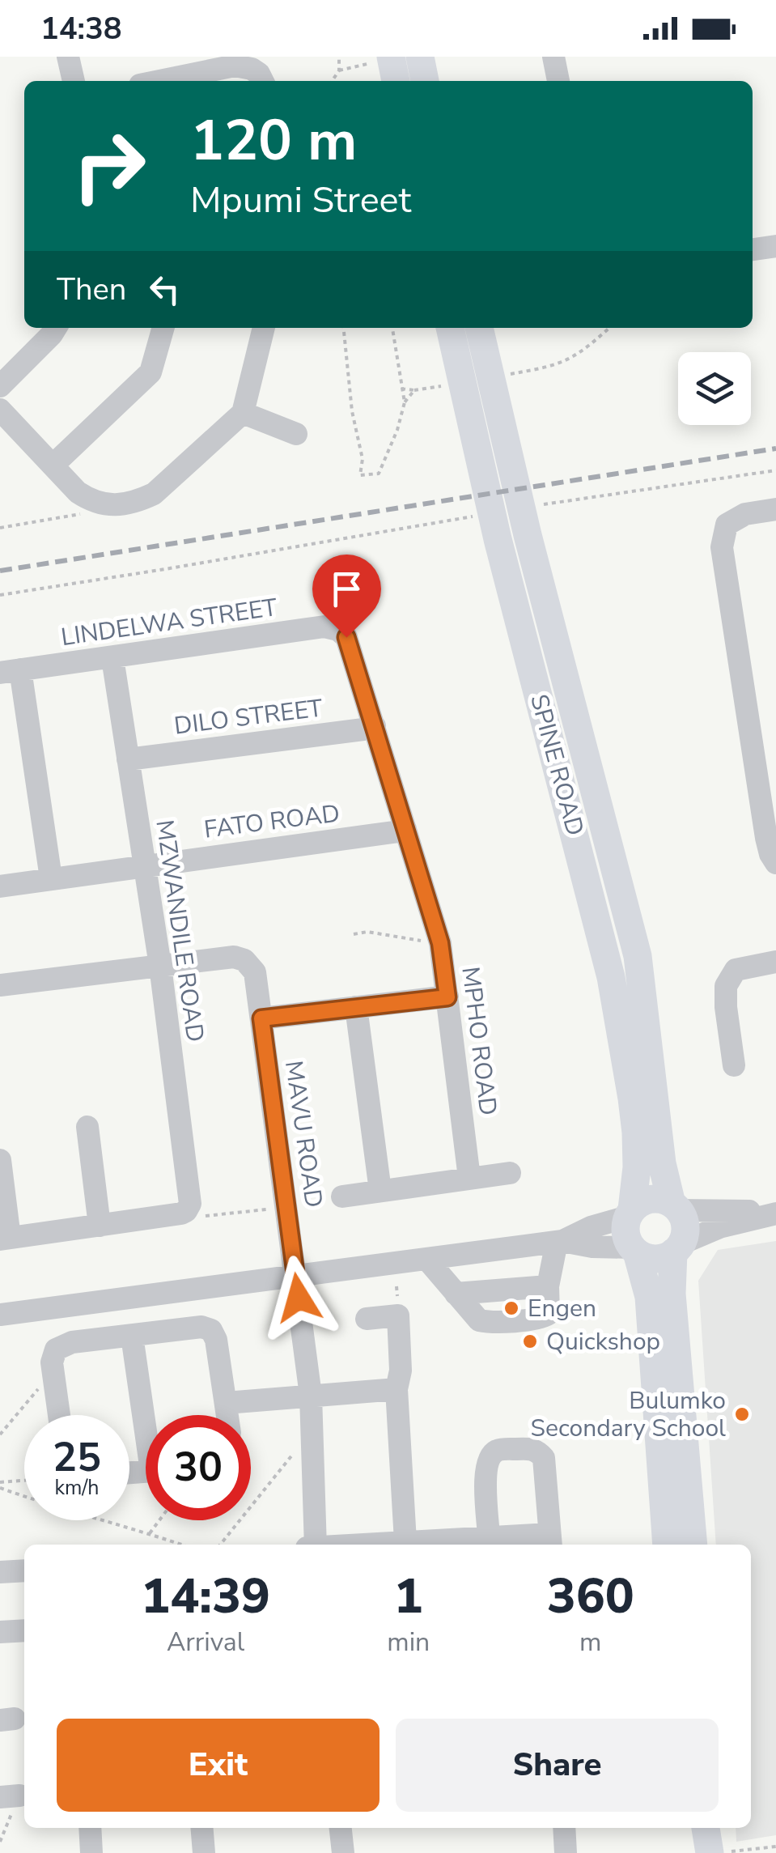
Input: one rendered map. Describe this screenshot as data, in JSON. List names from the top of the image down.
{
  "streets": {
    "main road": ["SPINE ROAD"],
    "street": [
      "LINDELWA STREET",
      "DILO STREET",
      "FATO ROAD",
      "MZWANDILE ROAD",
      "MPHO ROAD",
      "MAVU ROAD"
    ]
  },
  "crossings": [
    ["LINDELWA STREET", "DILO STREET"],
    ["LINDELWA STREET", "MZWANDILE ROAD"],
    ["LINDELWA STREET", "MPHO ROAD"],
    ["DILO STREET", "MZWANDILE ROAD"],
    ["DILO STREET", "MPHO ROAD"],
    ["FATO ROAD", "MZWANDILE ROAD"],
    ["FATO ROAD", "MPHO ROAD"],
    ["MZWANDILE ROAD", "MAVU ROAD"]
  ],
  "places": ["Engen", "Quickshop", "Bulumko Secondary School"],
  "page": {
    "status": "14:38",
    "turn": ["120 m", "Mpumi Street"],
    "then": "Then",
    "speed": "25 km/h",
    "limit": "30",
    "eta": [
      "14:39",
      "Arrival",
      "1",
      "min",
      "360",
      "m"
    ],
    "buttons": ["Exit", "Share"]
  }
}
